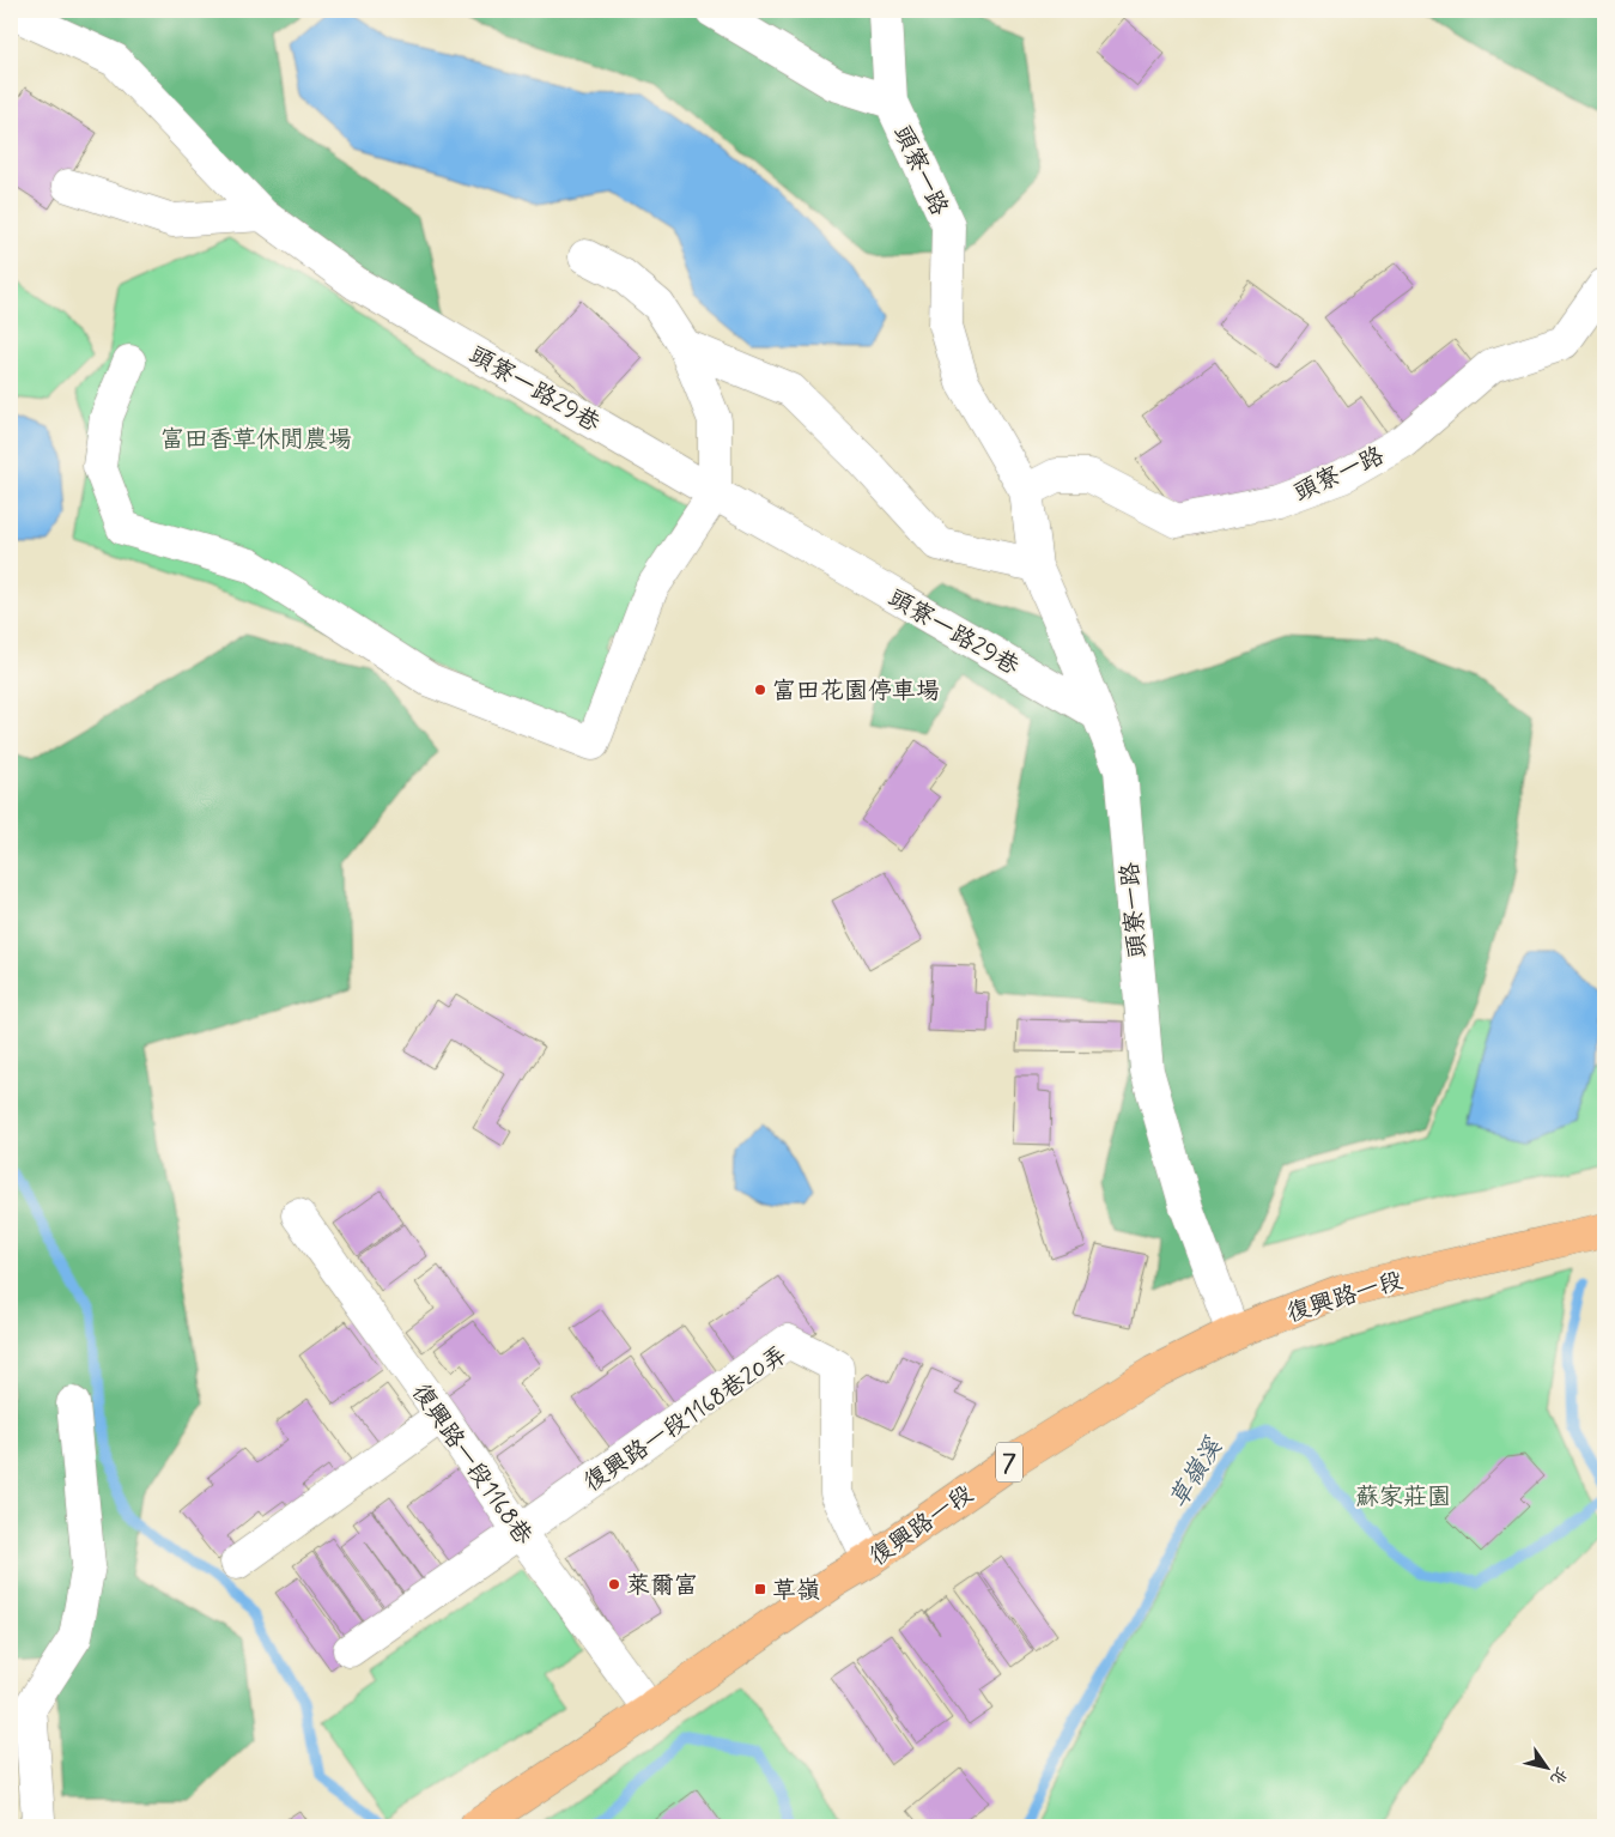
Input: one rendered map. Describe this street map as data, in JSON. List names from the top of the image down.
{
  "streets": {
    "main road": ["復興路一段", "7"],
    "street": [
      "頭寮一路",
      "頭寮一路29巷",
      "復興路一段1168巷20弄",
      "復興路一段1168巷"
    ]
  },
  "crossings": [
    ["頭寮一路", "頭寮一路29巷"],
    ["頭寮一路", "復興路一段"],
    ["復興路一段", "復興路一段1168巷20弄"],
    ["復興路一段", "復興路一段1168巷"],
    ["復興路一段1168巷20弄", "復興路一段1168巷"]
  ],
  "water": ["草嶺溪"],
  "parks": ["富田香草休閒農場", "蘇家莊園"],
  "places": {
    "other": ["富田花園停車場", "萊爾富"],
    "transit": ["草嶺"]
  },
  "north": "bottom right"
}
